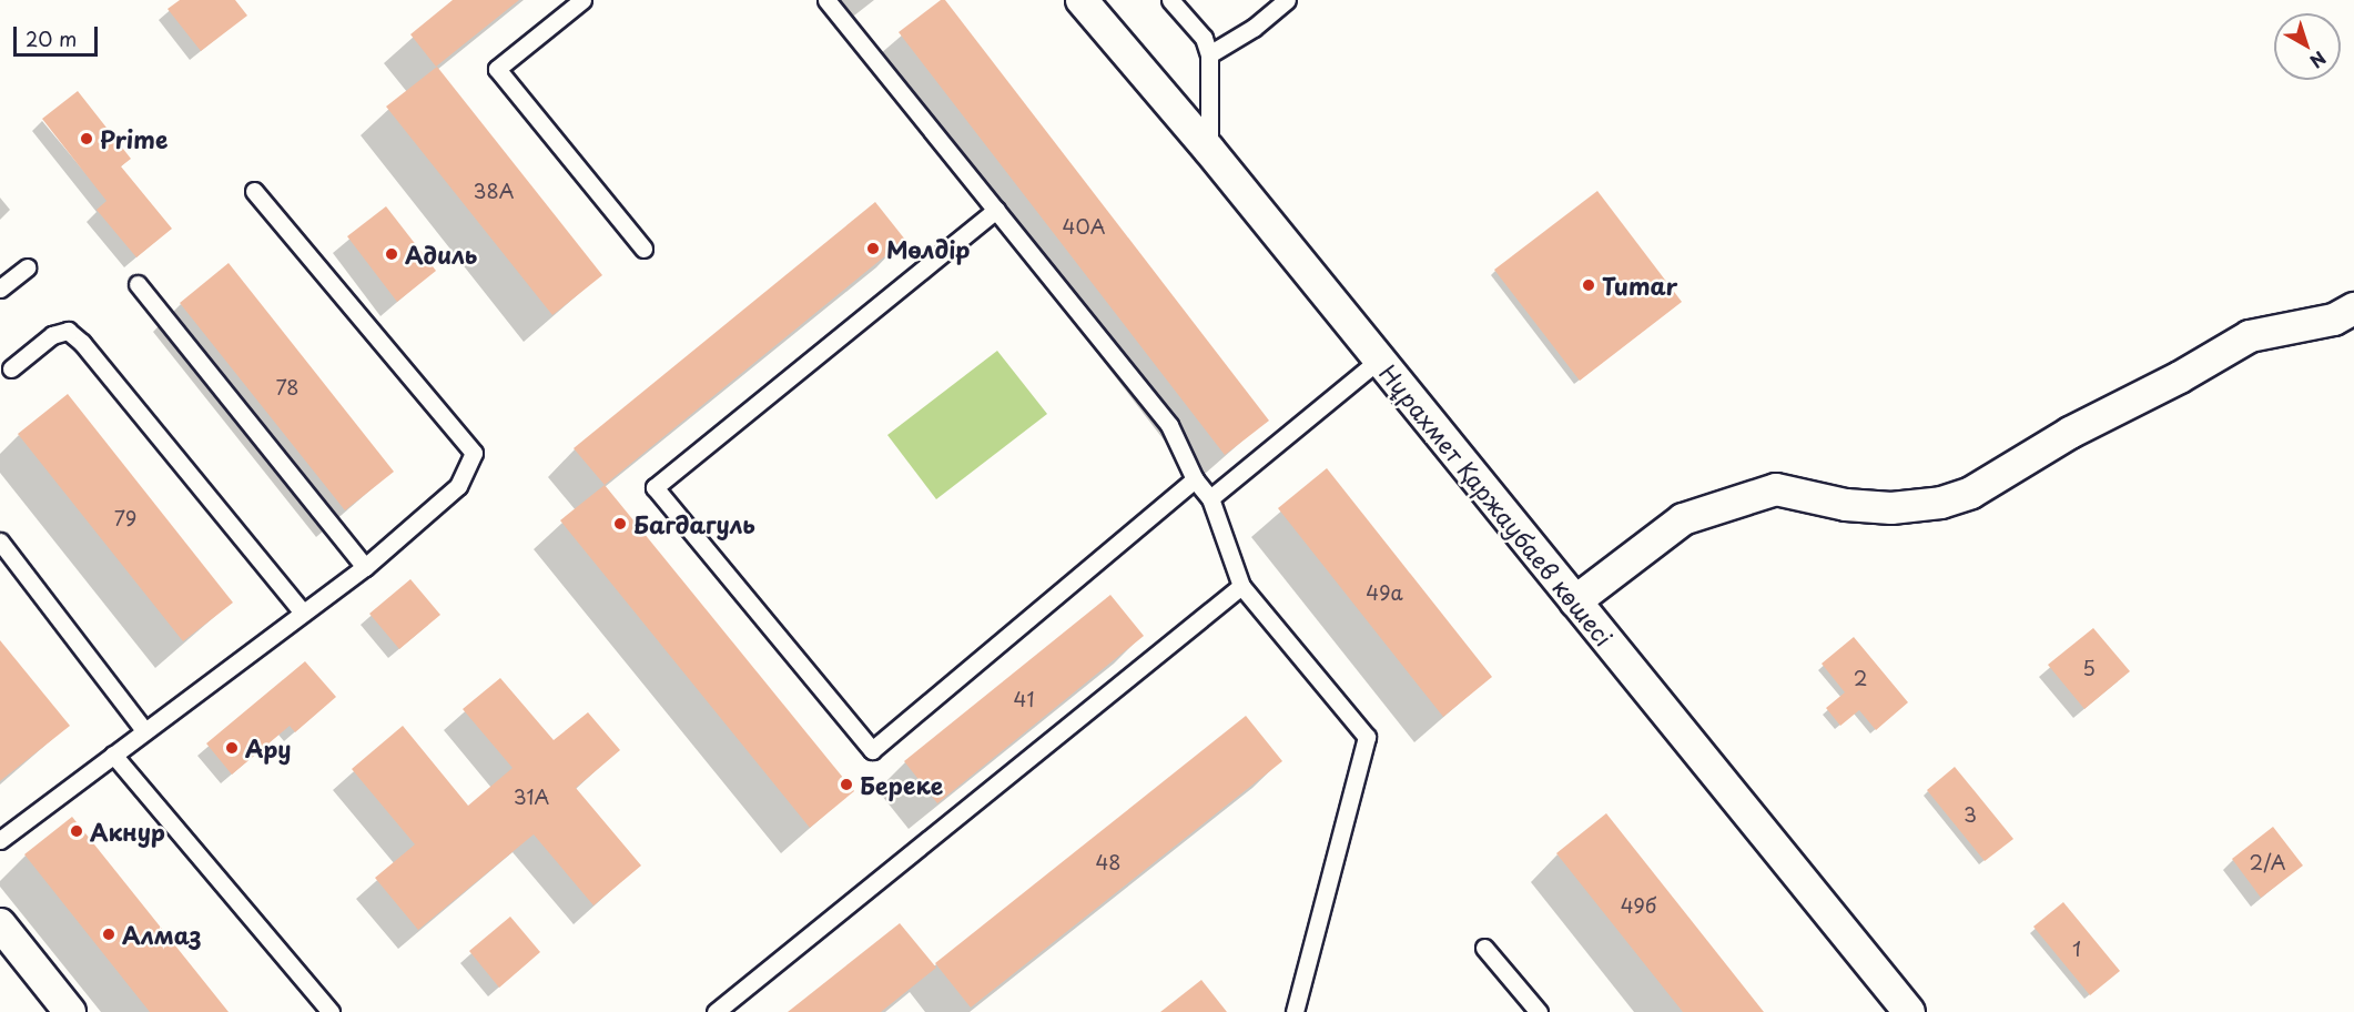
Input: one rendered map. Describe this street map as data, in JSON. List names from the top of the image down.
{
  "streets": {
    "street": ["Нұрахмет Қаржаубаев көшесі"]
  },
  "places": [
    "Prime",
    "Мөлдір",
    "Адиль",
    "Tumar",
    "Багдагуль",
    "Ару",
    "Береке",
    "Акнур",
    "Алмаз"
  ],
  "house_numbers": [
    "38А",
    "40А",
    "78",
    "79",
    "49а",
    "5",
    "2",
    "41",
    "31А",
    "3",
    "48",
    "2/А",
    "49б",
    "1"
  ],
  "scale_bar": "20 m",
  "north": "bottom right"
}
